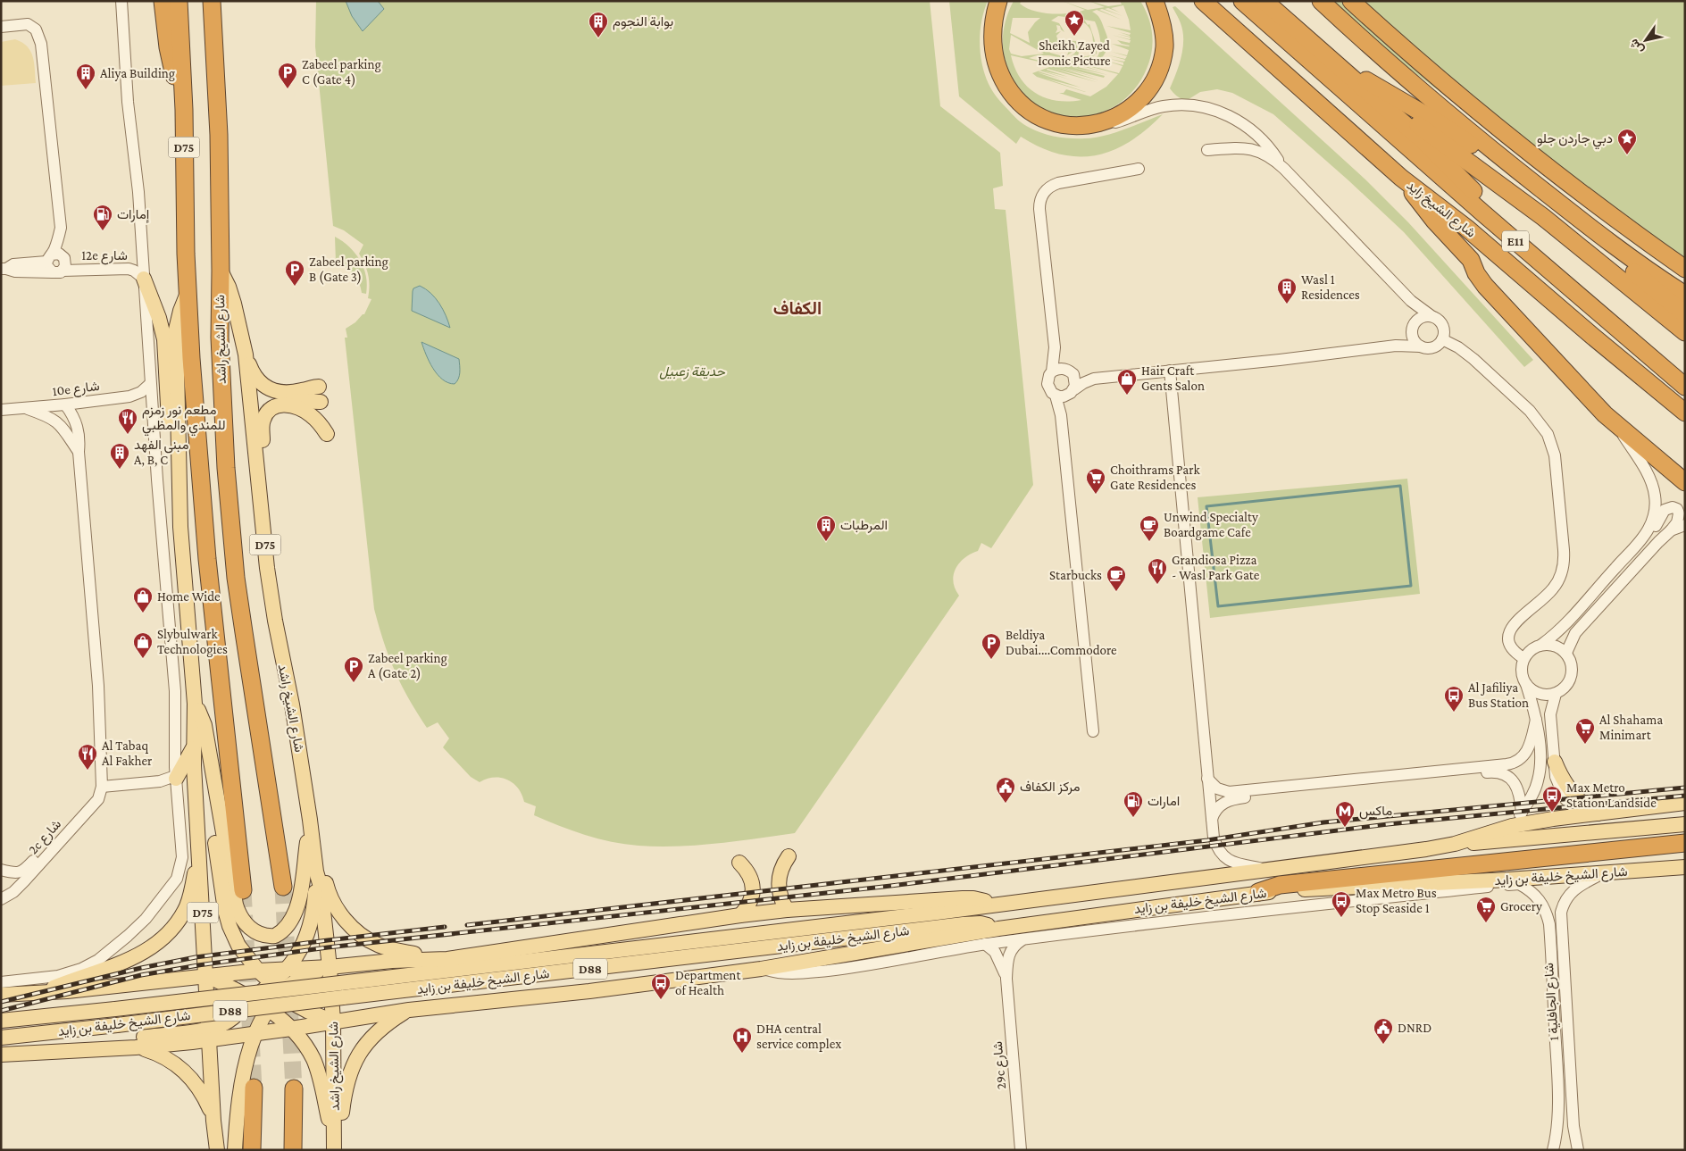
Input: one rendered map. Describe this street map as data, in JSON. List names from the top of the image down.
{
  "streets": {
    "highway": [
      "D75",
      "شارع الشيخ زايد",
      "E11",
      "شارع الشيخ راشد"
    ],
    "main road": ["شارع الشيخ خليفة بن زايد", "D88"],
    "street": [
      "12e شارع",
      "10e شارع",
      "2c شارع",
      "شارع الجافلية 1",
      "29c شارع"
    ]
  },
  "crossings": [
    ["شارع الشيخ خليفة بن زايد", "شارع الجافلية 1"]
  ],
  "districts": ["الكفاف"],
  "parks": ["حديقة زعبيل"],
  "places": {
    "place": ["Sheikh Zayed Iconic Picture", "دبي جاردن جلو"],
    "building": [
      "بوابة النجوم",
      "Aliya Building",
      "Wasl 1 Residences",
      "مبنى الفهد A, B, C",
      "المرطبات"
    ],
    "parking": [
      "Zabeel parking C (Gate 4)",
      "Zabeel parking B (Gate 3)",
      "Beldiya Dubai....Commodore",
      "Zabeel parking A (Gate 2)"
    ],
    "fuel station": ["إمارات", "امارات"],
    "shop": ["Hair Craft Gents Salon", "Home Wide", "Slybulwark Technologies"],
    "restaurant": ["مطعم نور زمزم للمندي والمظبي", "Grandiosa Pizza - Wasl Park Gate", "Al Tabaq Al Fakher"],
    "supermarket": ["Choithrams Park Gate Residences", "Al Shahama Minimart", "Grocery"],
    "cafe": ["Unwind Specialty Boardgame Cafe", "Starbucks"],
    "bus stop": [
      "Al Jafiliya Bus Station",
      "Max Metro Station Landside",
      "Max Metro Bus Stop Seaside 1",
      "Department of Health"
    ],
    "public building": ["مركز الكفاف", "DNRD"],
    "metro station": ["ماكس"],
    "hospital": ["DHA central service complex"]
  },
  "north": "bottom left"
}
